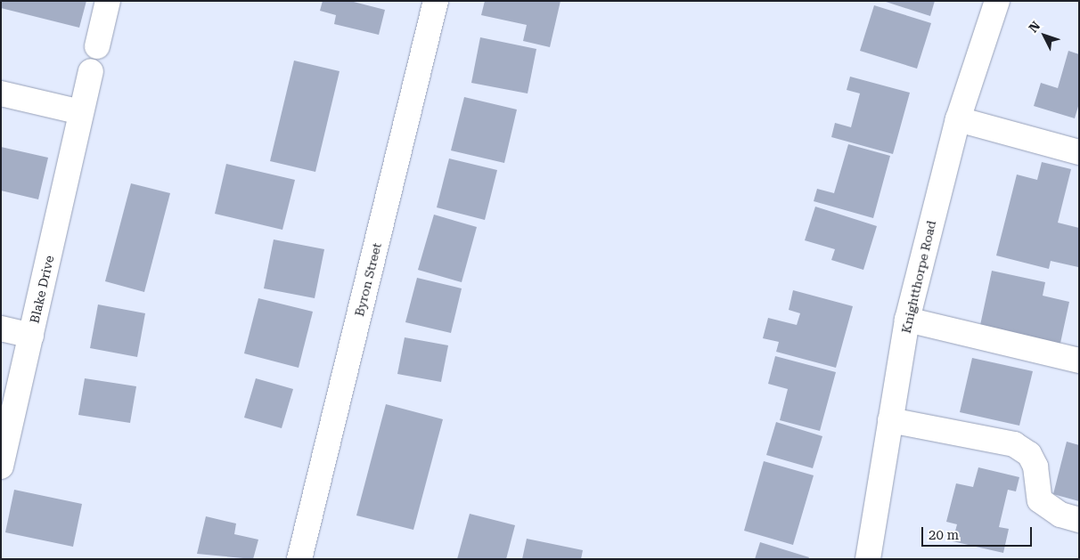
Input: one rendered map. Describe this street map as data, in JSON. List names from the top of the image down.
{
  "streets": {
    "street": ["Knightthorpe Road", "Byron Street", "Blake Drive"]
  },
  "scale_bar": "20 m",
  "north": "top left"
}
